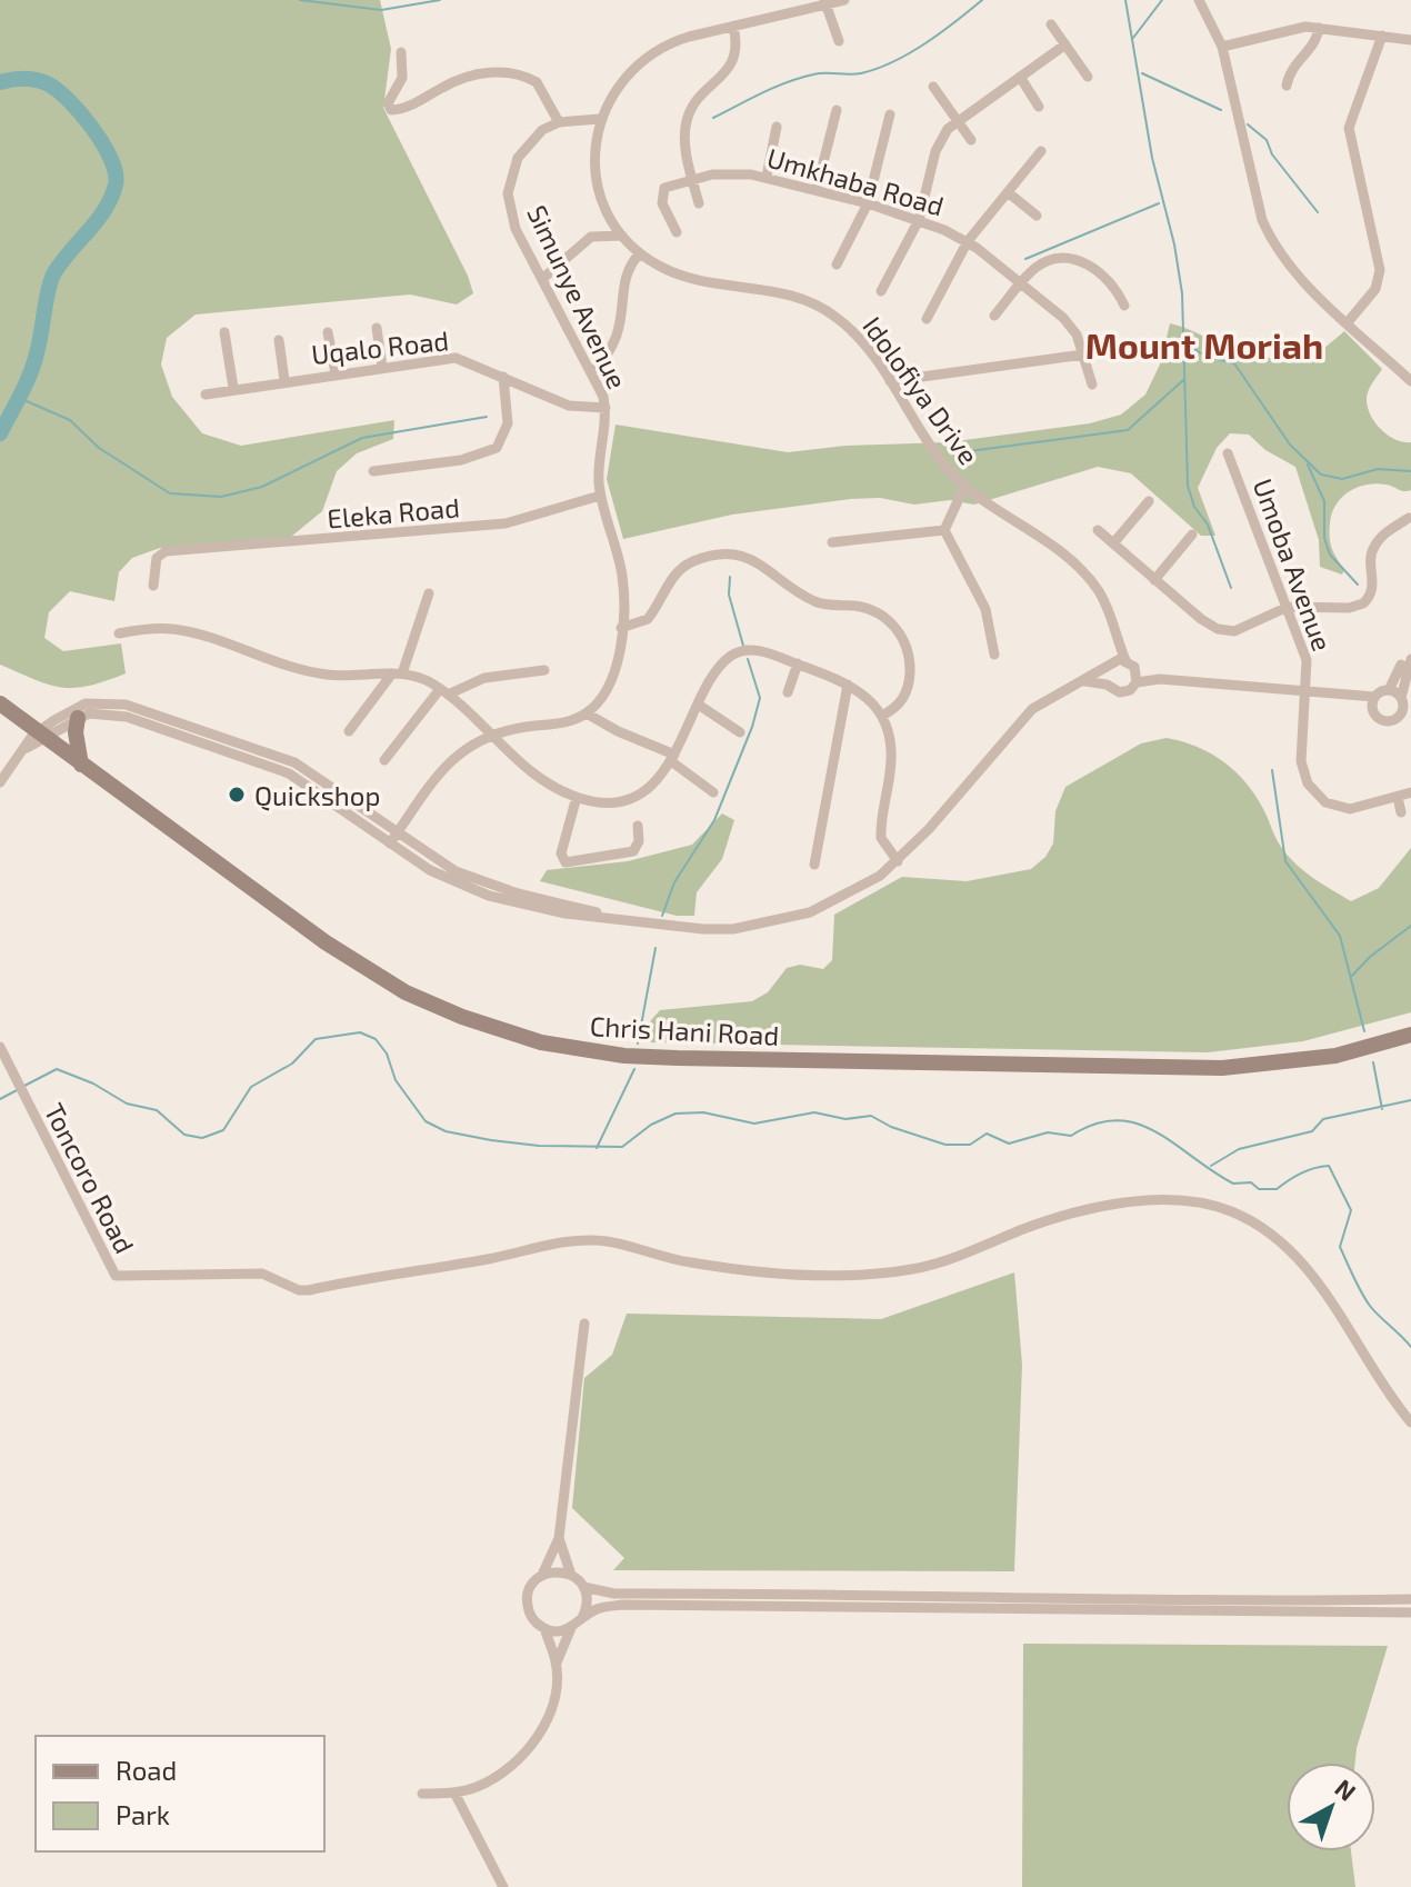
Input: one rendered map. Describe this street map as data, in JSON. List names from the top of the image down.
{
  "streets": {
    "main road": ["Chris Hani Road"],
    "street": [
      "Umkhaba Road",
      "Simunye Avenue",
      "Uqalo Road",
      "Idolofiya Drive",
      "Eleka Road",
      "Umoba Avenue",
      "Toncoro Road"
    ]
  },
  "crossings": [
    ["Simunye Avenue", "Uqalo Road"],
    ["Simunye Avenue", "Eleka Road"]
  ],
  "districts": ["Mount Moriah"],
  "places": ["Quickshop"],
  "legend": ["Road", "Park"],
  "north": "top right"
}
